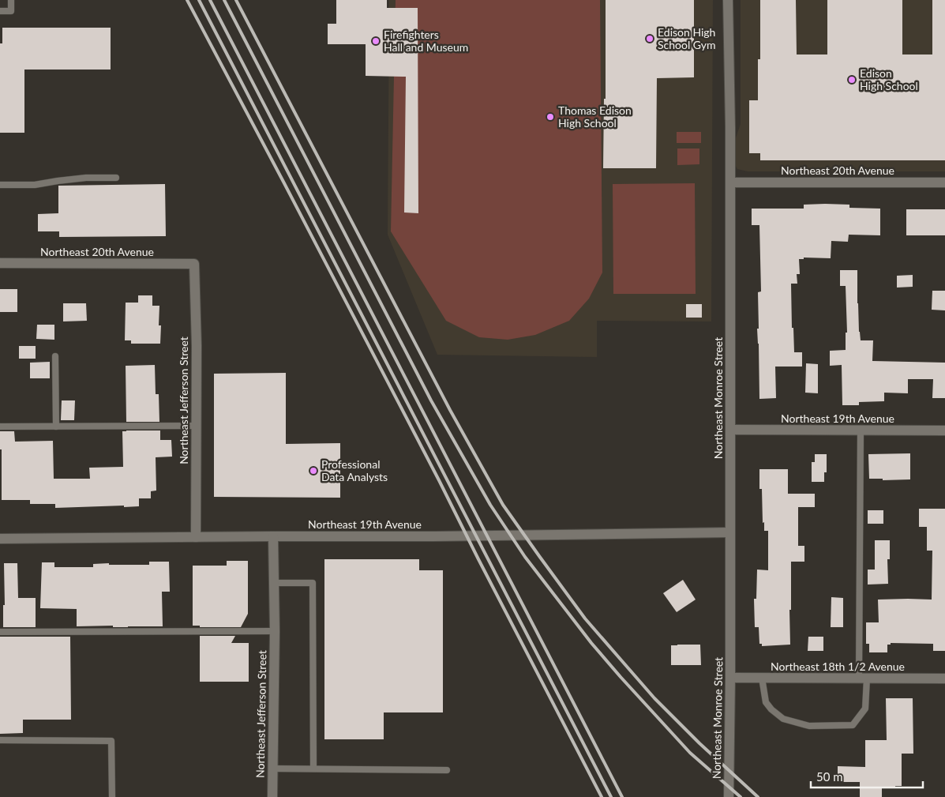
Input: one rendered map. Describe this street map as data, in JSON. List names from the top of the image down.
{
  "streets": {
    "street": [
      "Northeast 20th Avenue",
      "Northeast Monroe Street",
      "Northeast Jefferson Street",
      "Northeast 19th Avenue",
      "Northeast 18th 1/2 Avenue"
    ]
  },
  "crossings": [
    ["Northeast 20th Avenue", "Northeast Monroe Street"],
    ["Northeast 20th Avenue", "Northeast Jefferson Street"],
    ["Northeast Monroe Street", "Northeast 19th Avenue"],
    ["Northeast Monroe Street", "Northeast 18th 1/2 Avenue"],
    ["Northeast Jefferson Street", "Northeast 19th Avenue"]
  ],
  "places": [
    "Edison High School Gym",
    "Firefighters Hall and Museum",
    "Edison High School",
    "Thomas Edison High School",
    "Professional Data Analysts"
  ],
  "scale_bar": "50 m"
}
